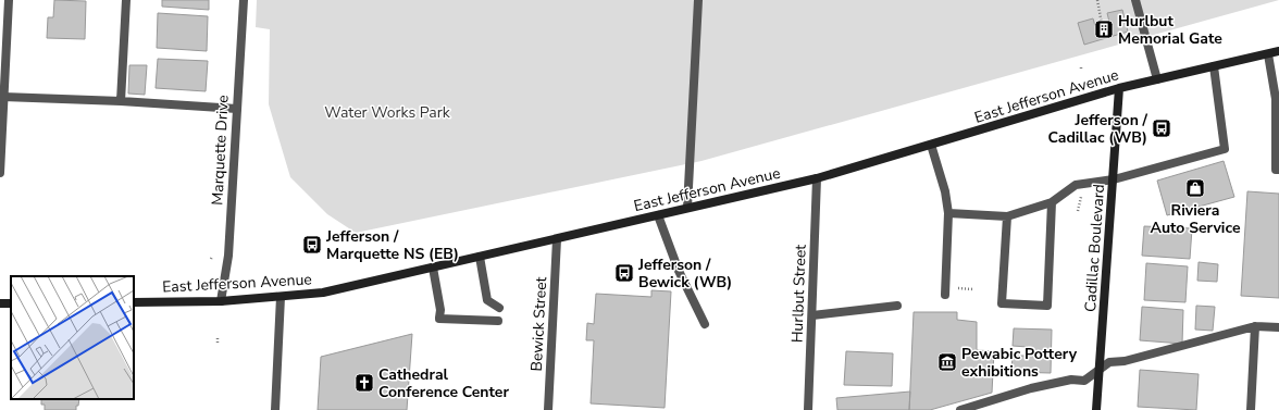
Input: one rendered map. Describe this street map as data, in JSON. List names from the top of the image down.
{
  "streets": {
    "main road": ["East Jefferson Avenue", "Cadillac Boulevard"],
    "street": ["Marquette Drive", "Hurlbut Street", "Bewick Street"]
  },
  "crossings": [
    ["East Jefferson Avenue", "Marquette Drive"],
    ["East Jefferson Avenue", "Cadillac Boulevard"],
    ["East Jefferson Avenue", "Hurlbut Street"],
    ["East Jefferson Avenue", "Bewick Street"]
  ],
  "parks": ["Water Works Park"],
  "places": {
    "building": ["Hurlbut Memorial Gate"],
    "bus stop": ["Jefferson / Cadillac (WB)", "Jefferson / Marquette NS (EB)", "Jefferson / Bewick (WB)"],
    "shop": ["Riviera Auto Service"],
    "museum": ["Pewabic Pottery exhibitions"],
    "church": ["Cathedral Conference Center"]
  }
}
